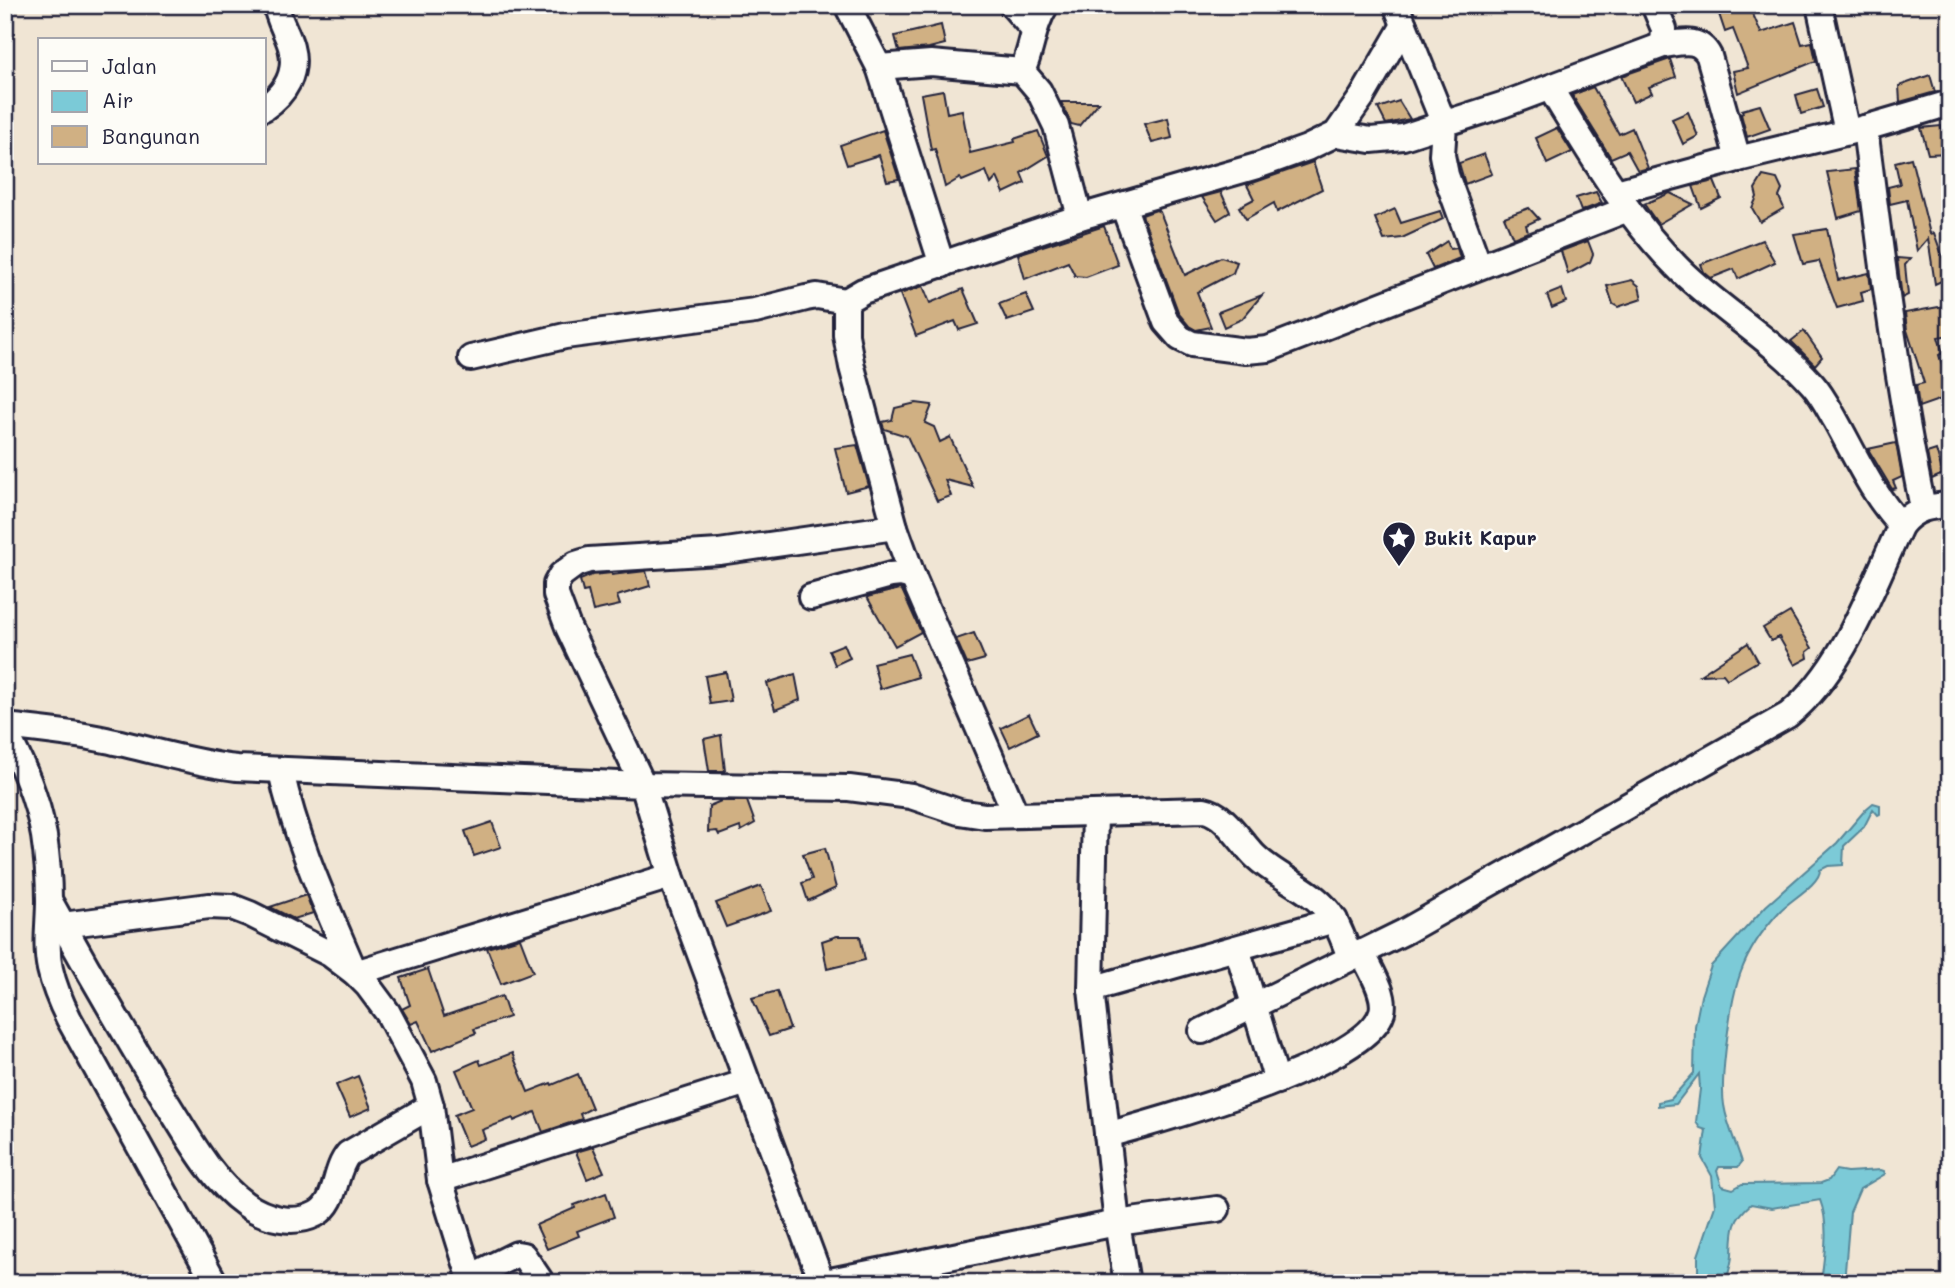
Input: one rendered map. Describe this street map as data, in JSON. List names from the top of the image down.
{
  "places": {
    "place": ["Bukit Kapur"]
  },
  "legend": ["Jalan", "Air", "Bangunan"]
}
